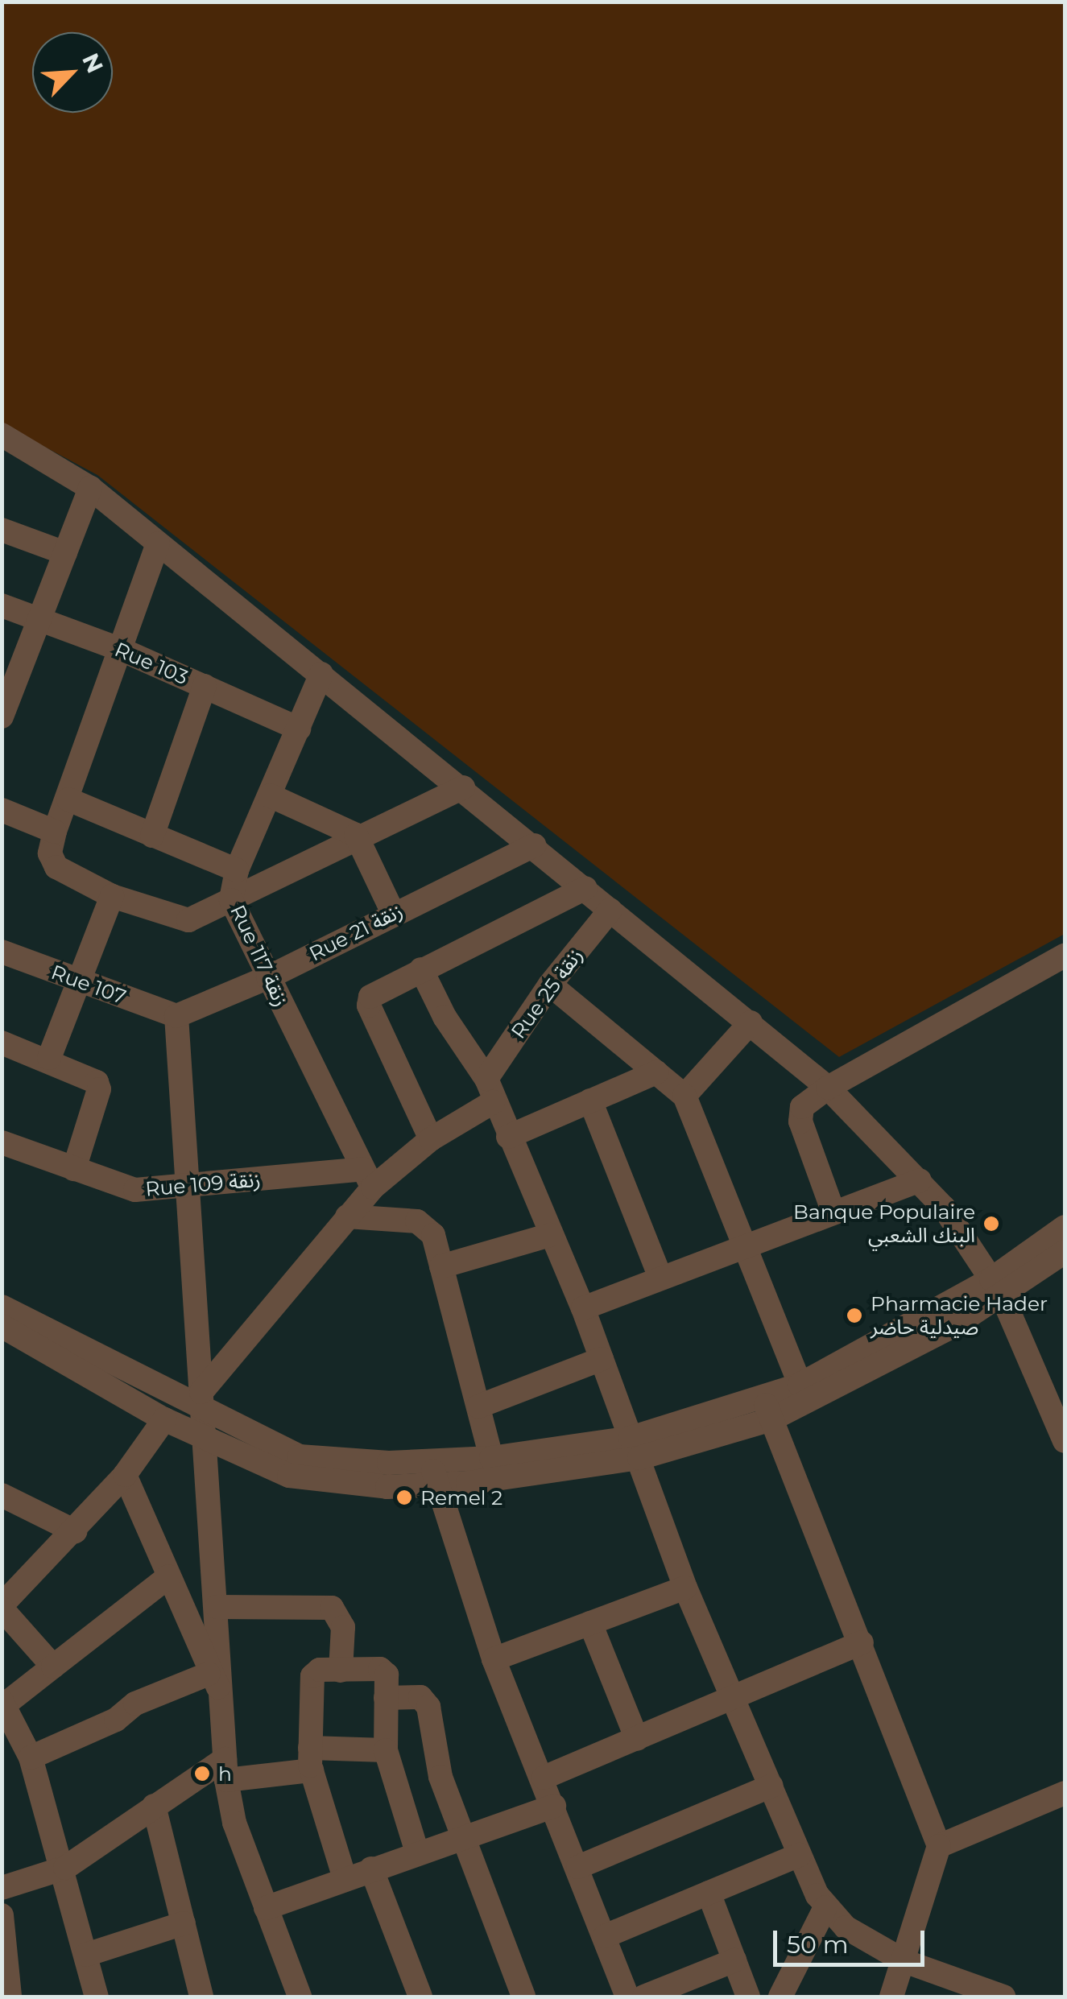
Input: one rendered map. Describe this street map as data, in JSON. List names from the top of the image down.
{
  "streets": {
    "street": [
      "Rue 103",
      "Rue 21 زنقة",
      "Rue 117 زنقة",
      "Rue 107",
      "Rue 25 زنقة",
      "Rue 109 زنقة"
    ]
  },
  "crossings": [
    ["Rue 103", "Rue 117 زنقة"],
    ["Rue 21 زنقة", "Rue 117 زنقة"],
    ["Rue 21 زنقة", "Rue 107"],
    ["Rue 117 زنقة", "Rue 109 زنقة"]
  ],
  "places": [
    "Banque Populaire البنك الشعبي",
    "Pharmacie Hader صيدلية حاضر",
    "Remel 2",
    "h"
  ],
  "scale_bar": "50 m",
  "north": "top right"
}
